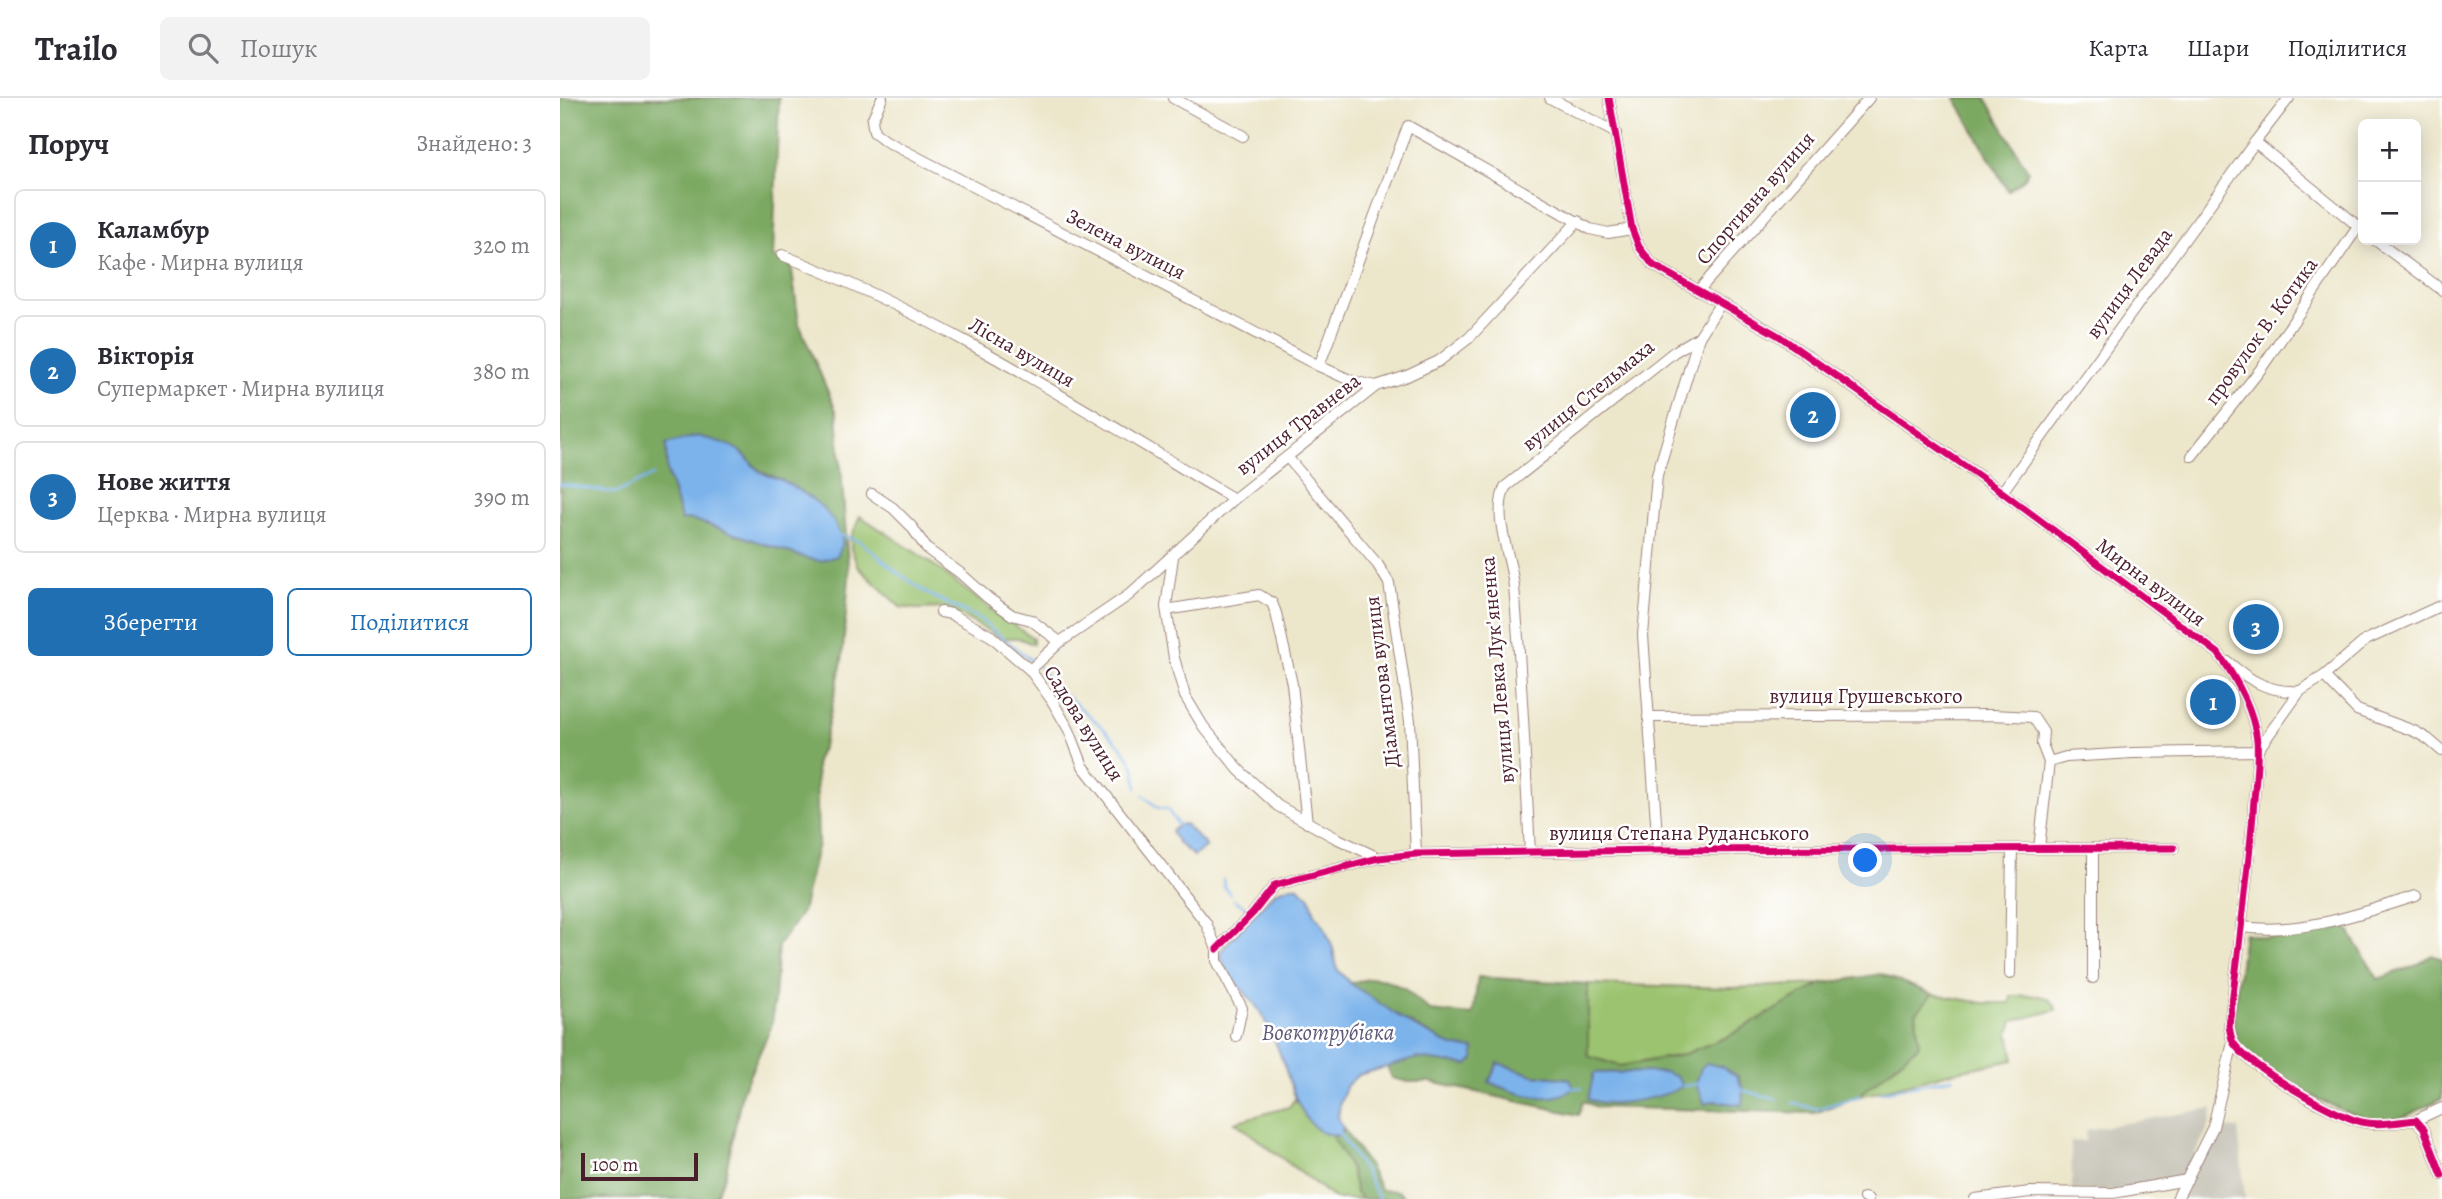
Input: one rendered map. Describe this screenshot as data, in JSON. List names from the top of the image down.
{
  "streets": {
    "street": [
      "Спортивна вулиця",
      "Зелена вулиця",
      "вулиця Левада",
      "провулок В. Котика",
      "Лісна вулиця",
      "вулиця Стельмаха",
      "вулиця Травнева",
      "Мирна вулиця",
      "вулиця Левка Лук'яненка",
      "Діамантова вулиця",
      "вулиця Грушевського",
      "Садова вулиця",
      "вулиця Степана Руданського"
    ]
  },
  "crossings": [
    ["Спортивна вулиця", "Мирна вулиця"],
    ["Зелена вулиця", "вулиця Травнева"],
    ["вулиця Левада", "Мирна вулиця"],
    ["Лісна вулиця", "вулиця Травнева"],
    ["вулиця Стельмаха", "вулиця Левка Лук'яненка"],
    ["вулиця Травнева", "Діамантова вулиця"],
    ["вулиця Травнева", "Садова вулиця"],
    ["вулиця Левка Лук'яненка", "вулиця Степана Руданського"],
    ["Діамантова вулиця", "вулиця Степана Руданського"],
    ["вулиця Грушевського", "вулиця Степана Руданського"],
    ["Садова вулиця", "вулиця Степана Руданського"]
  ],
  "water": ["Вовкотрубівка"],
  "scale_bar": "100 m",
  "page": {
    "header": "Trailo",
    "search": "Пошук",
    "nav": ["Карта", "Шари", "Поділитися"],
    "heading": ["Поруч", "Знайдено: 3"],
    "map_buttons": ["+", "−"],
    "list": [
      {
        "mark": "1",
        "name": "Каламбур",
        "note": "Кафе · Мирна вулиця",
        "value": "320 m"
      },
      {
        "mark": "2",
        "name": "Вікторія",
        "note": "Супермаркет · Мирна вулиця",
        "value": "380 m"
      },
      {
        "mark": "3",
        "name": "Нове життя",
        "note": "Церква · Мирна вулиця",
        "value": "390 m"
      }
    ],
    "pins": ["2", "3", "1"],
    "buttons": ["Зберегти", "Поділитися"],
    "scale": "100 m"
  }
}
